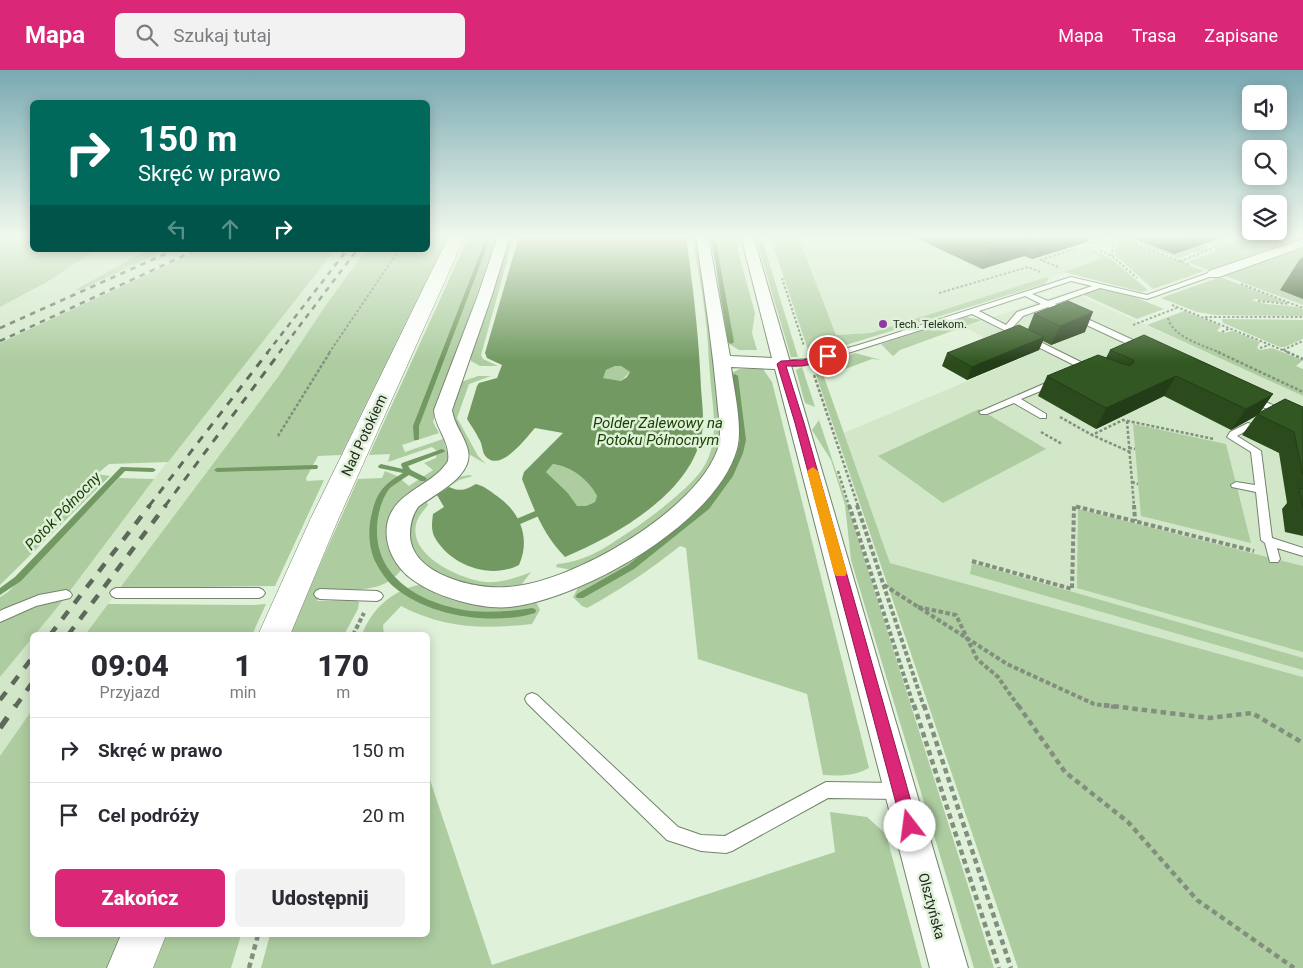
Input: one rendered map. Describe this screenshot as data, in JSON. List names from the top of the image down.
{
  "streets": {
    "main road": ["Nad Potokiem"],
    "street": ["Olsztyńska"]
  },
  "water": ["Polder Zalewowy na Potoku Północnym", "Potok Północny"],
  "places": ["Tech. Telekom."],
  "page": {
    "header": "Mapa",
    "search": "Szukaj tutaj",
    "nav": ["Mapa", "Trasa", "Zapisane"],
    "turn": ["150 m", "Skręć w prawo"],
    "eta": [
      "09:04",
      "Przyjazd",
      "1",
      "min",
      "170",
      "m"
    ],
    "list": [
      {
        "name": "Skręć w prawo",
        "value": "150 m"
      },
      {
        "name": "Cel podróży",
        "value": "20 m"
      }
    ],
    "buttons": ["Zakończ", "Udostępnij"]
  }
}
